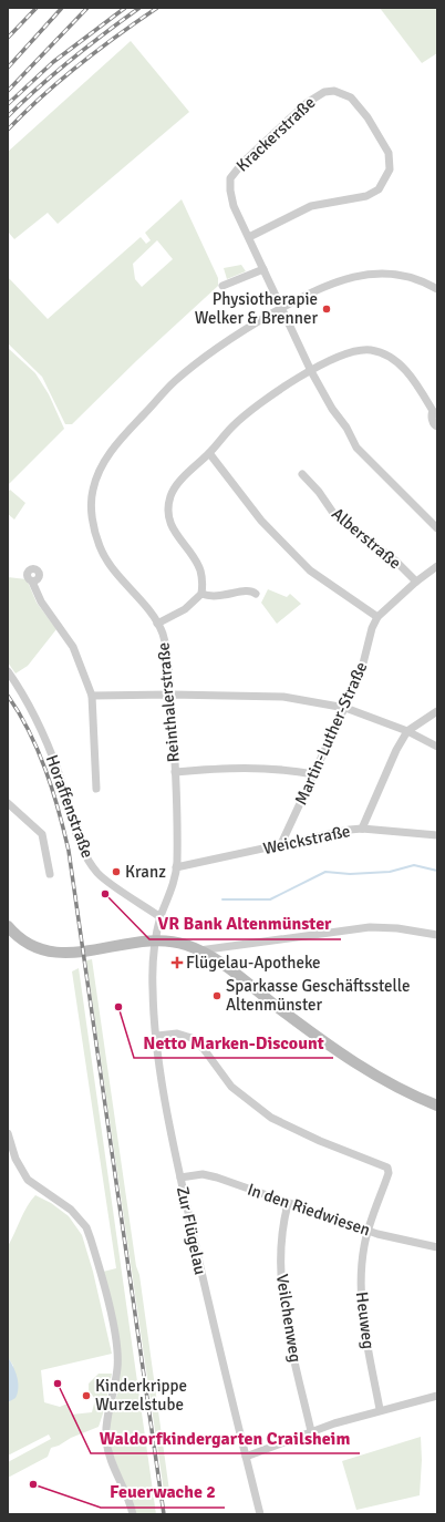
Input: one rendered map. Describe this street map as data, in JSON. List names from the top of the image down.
{
  "streets": {
    "street": [
      "Krackerstraße",
      "Alberstraße",
      "Reinthalerstraße",
      "Martin-Luther-Straße",
      "Horaffenstraße",
      "Weickstraße",
      "In den Riedwiesen",
      "Zur Flügelau",
      "Veilchenweg",
      "Heuweg"
    ]
  },
  "crossings": [
    ["Krackerstraße", "Reinthalerstraße"],
    ["Alberstraße", "Martin-Luther-Straße"],
    ["Reinthalerstraße", "Horaffenstraße"],
    ["Reinthalerstraße", "Weickstraße"],
    ["Reinthalerstraße", "Zur Flügelau"],
    ["Martin-Luther-Straße", "Weickstraße"],
    ["In den Riedwiesen", "Zur Flügelau"],
    ["In den Riedwiesen", "Veilchenweg"],
    ["In den Riedwiesen", "Heuweg"],
    ["Zur Flügelau", "Heuweg"]
  ],
  "places": {
    "other": [
      "Physiotherapie Welker & Brenner",
      "Kranz",
      "VR Bank Altenmünster",
      "Sparkasse Geschäftsstelle Altenmünster",
      "Netto Marken-Discount",
      "Waldorfkindergarten Crailsheim",
      "Kinderkrippe Wurzelstube",
      "Feuerwache 2"
    ],
    "health": ["Flügelau-Apotheke"]
  }
}
